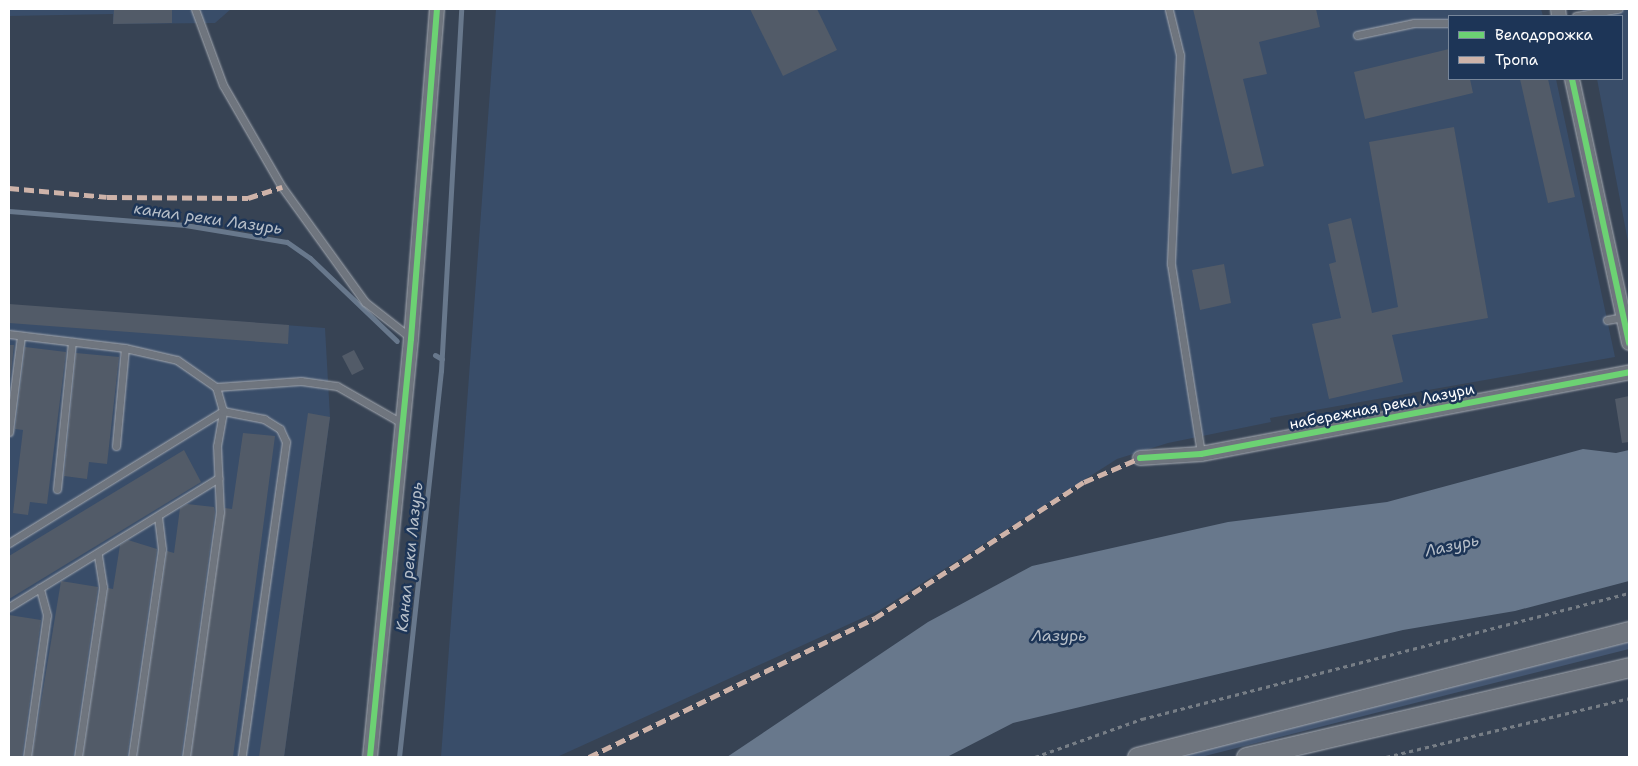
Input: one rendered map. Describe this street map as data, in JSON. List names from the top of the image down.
{
  "streets": {
    "street": ["набережная реки Лазури"]
  },
  "water": ["канал реки Лазурь", "Лазурь", "Канал реки Лазурь"],
  "legend": ["Велодорожка", "Тропа"]
}
